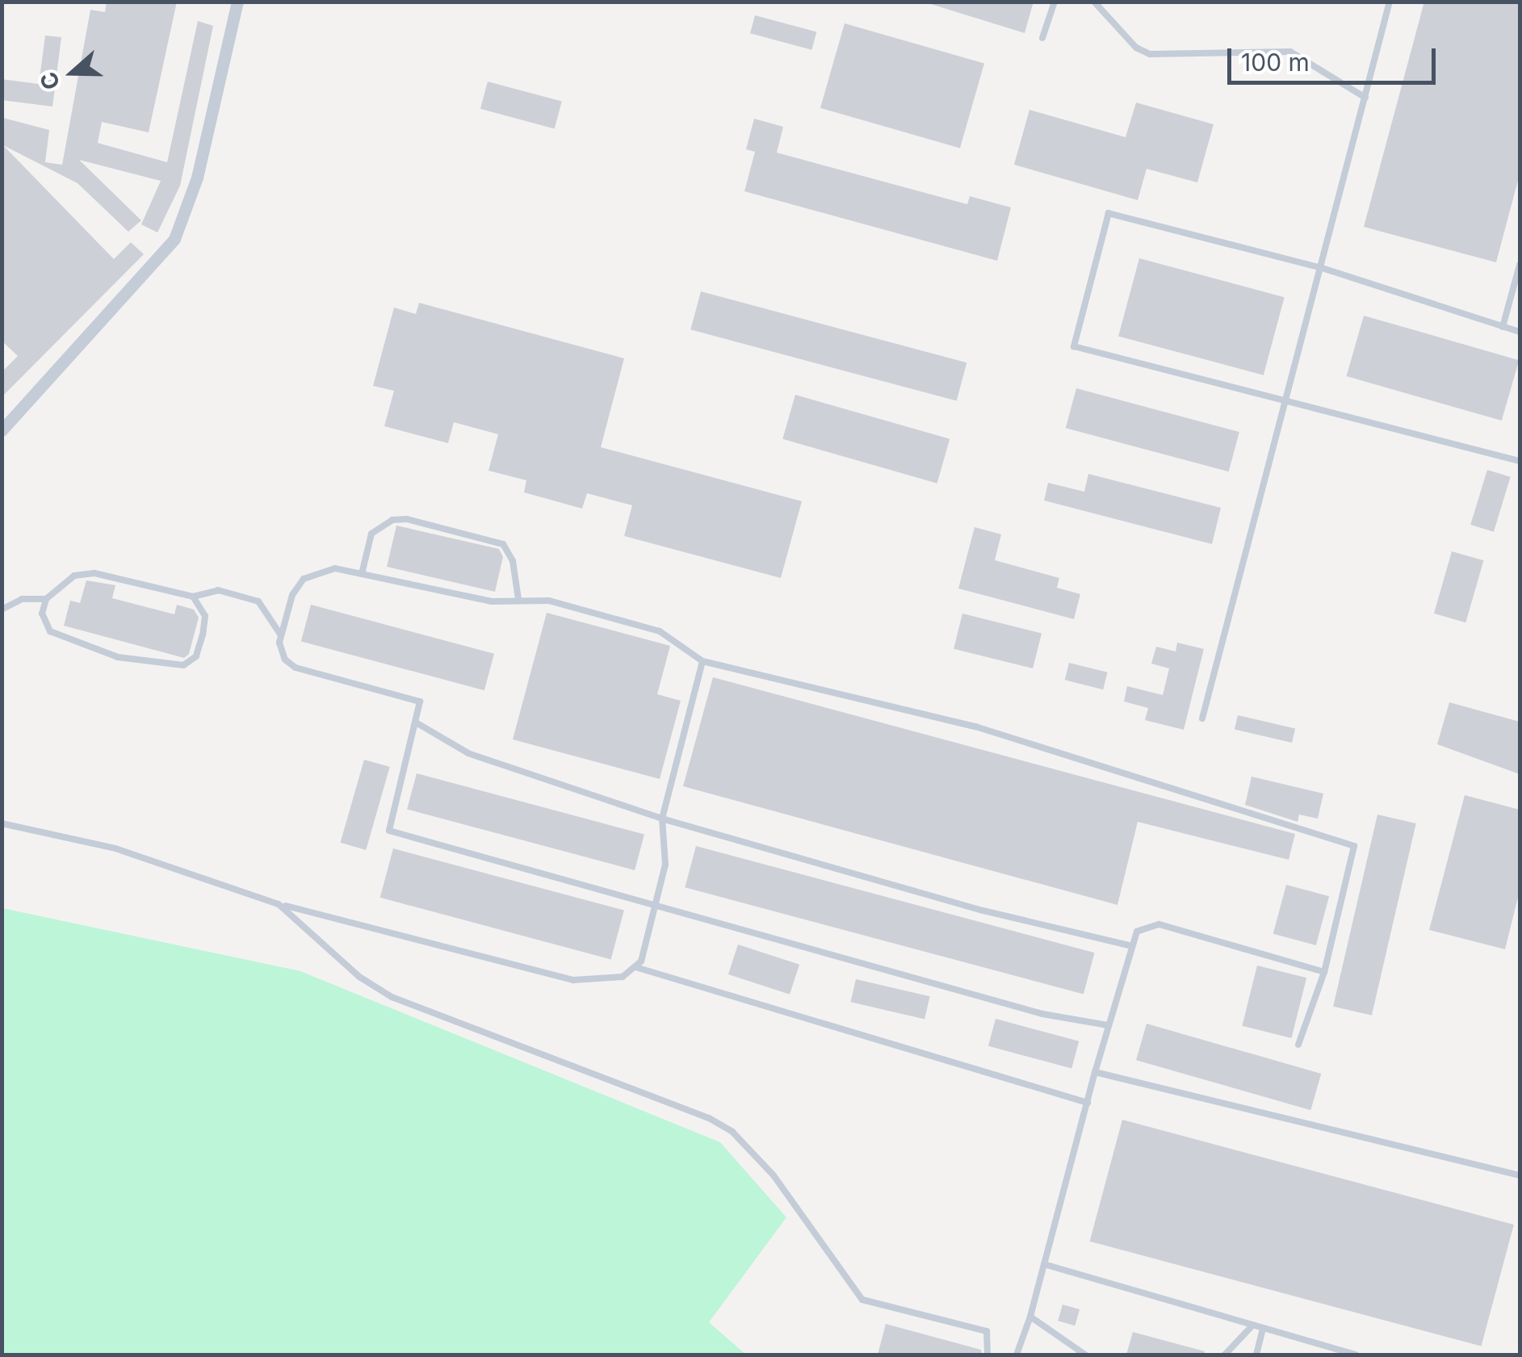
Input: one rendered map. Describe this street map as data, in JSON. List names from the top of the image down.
{
  "scale_bar": "100 m",
  "north": "left"
}
